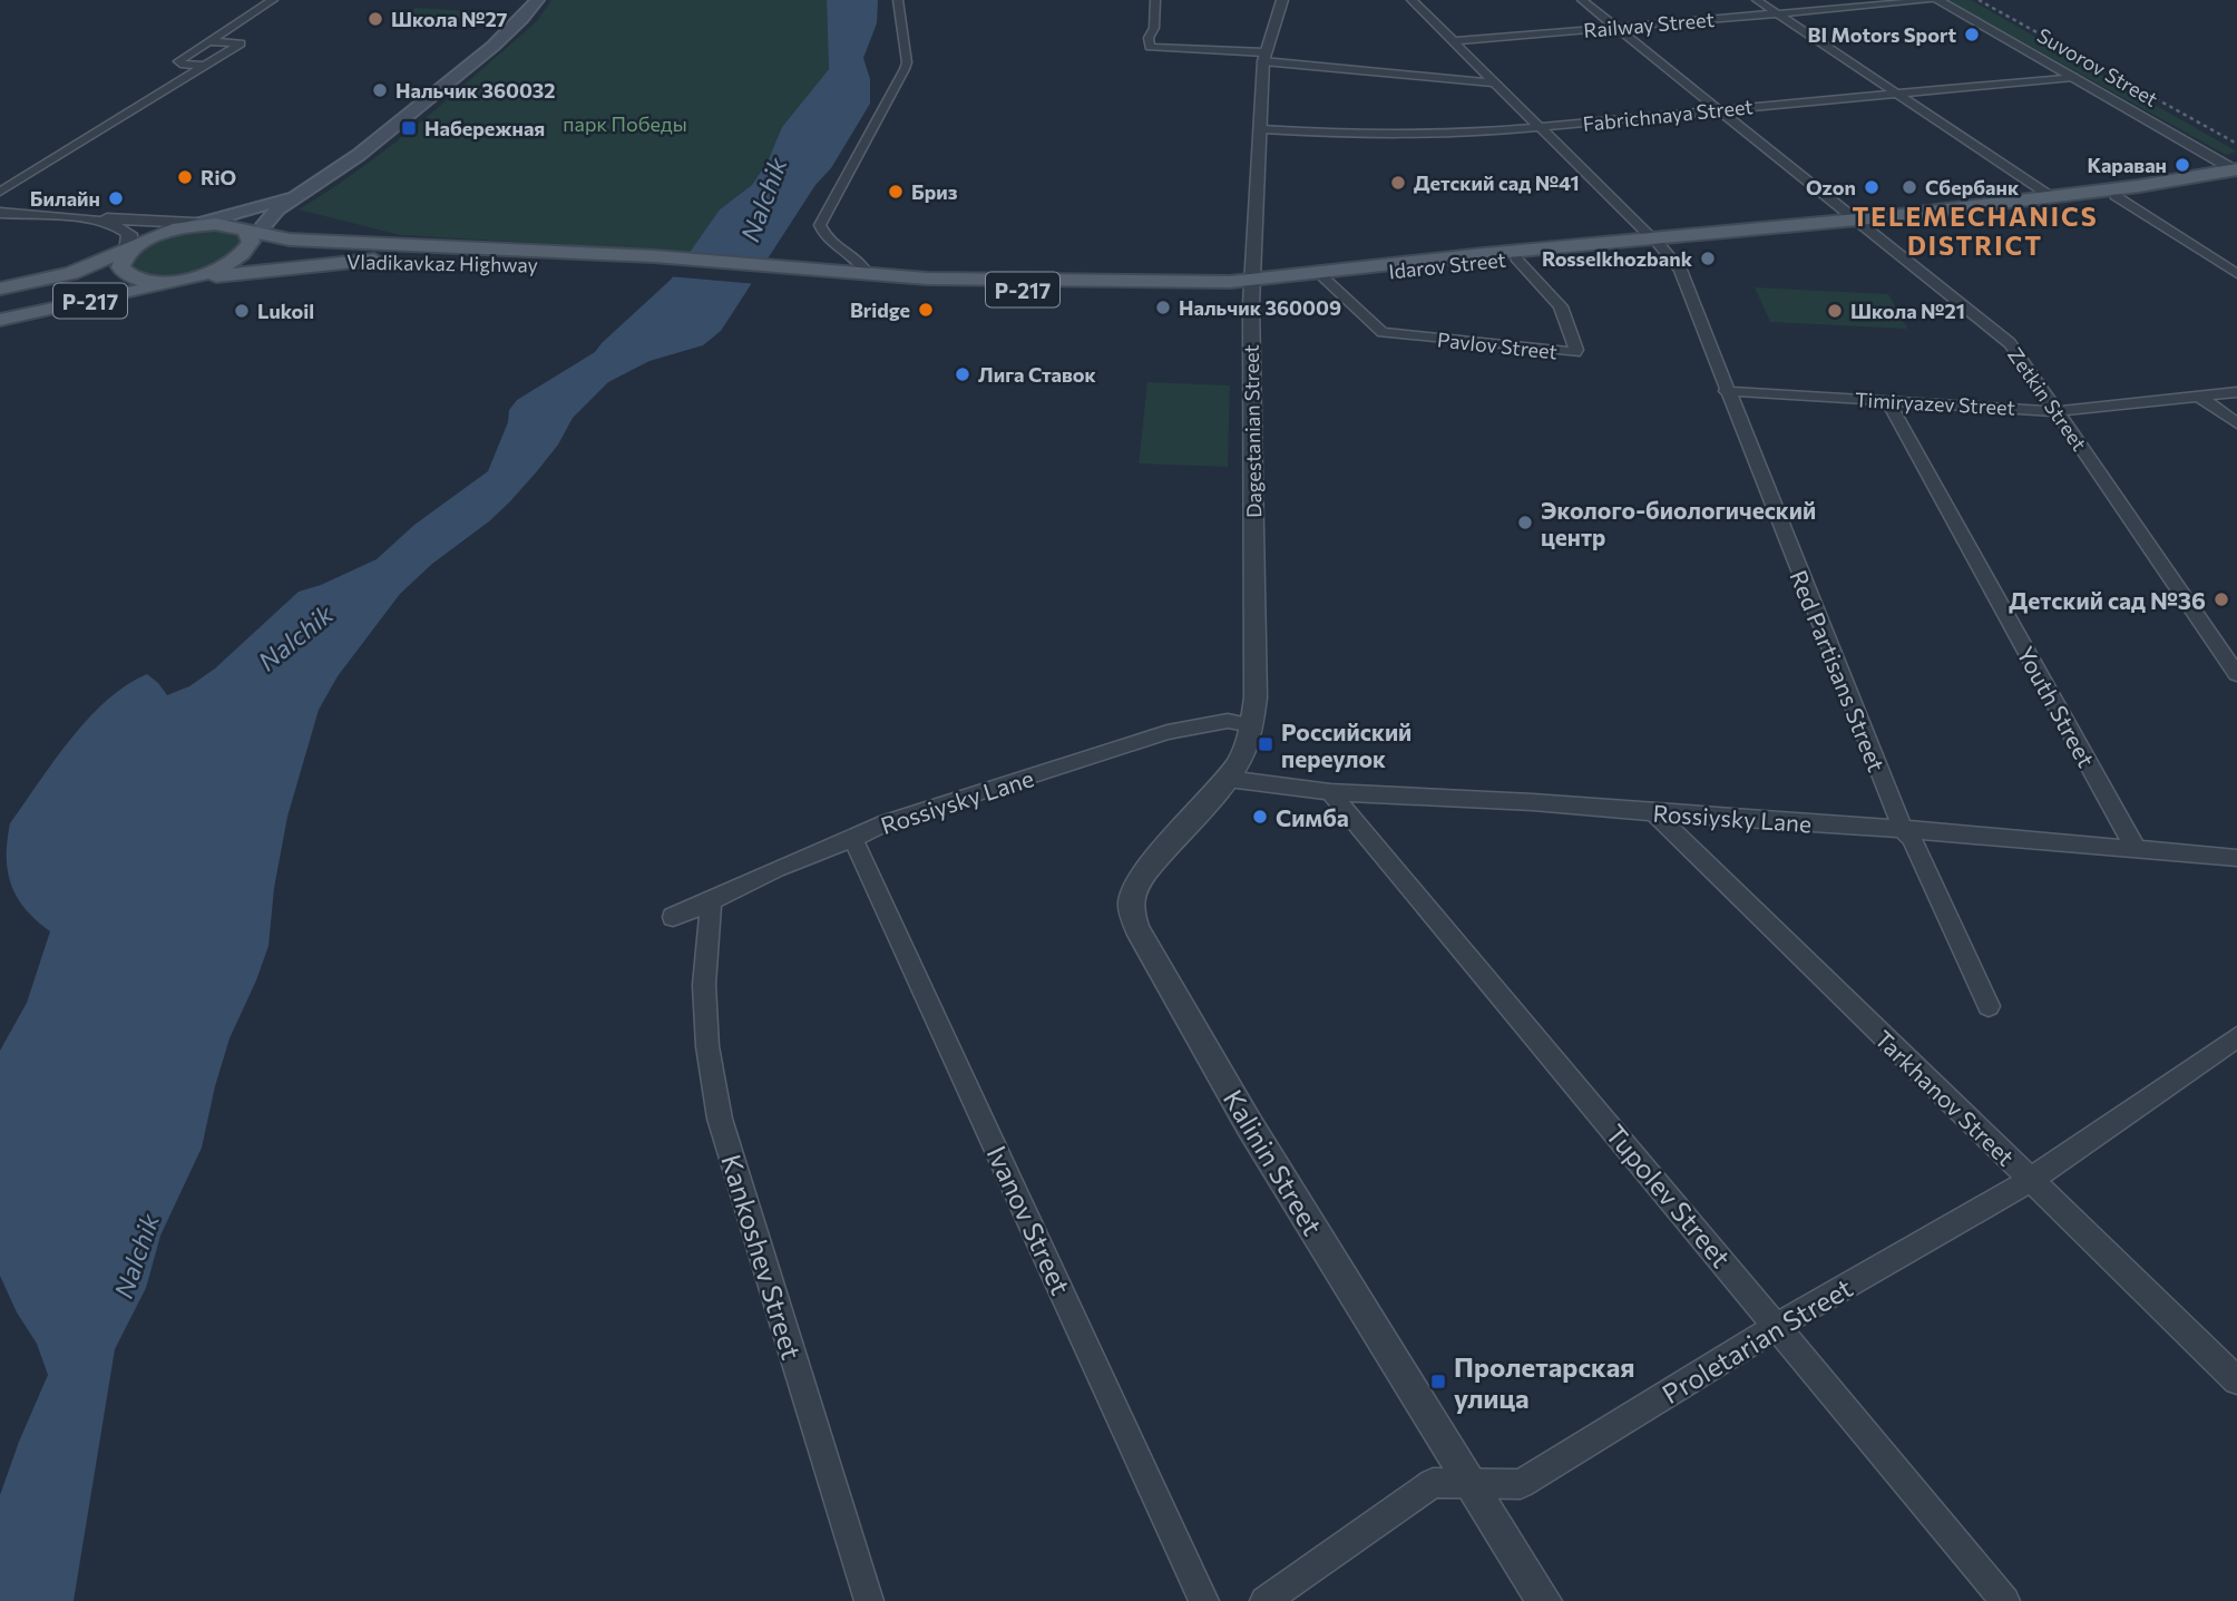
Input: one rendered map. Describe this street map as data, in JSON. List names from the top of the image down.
{
  "streets": {
    "main road": ["Vladikavkaz Highway", "Idarov Street", "Р-217"],
    "street": [
      "Railway Street",
      "Suvorov Street",
      "Fabrichnaya Street",
      "Pavlov Street",
      "Zetkin Street",
      "Timiryazev Street",
      "Dagestanian Street",
      "Red Partisans Street",
      "Youth Street",
      "Rossiysky Lane",
      "Tarkhanov Street",
      "Kalinin Street",
      "Tupolev Street",
      "Ivanov Street",
      "Kankoshev Street",
      "Proletarian Street"
    ]
  },
  "crossings": [
    ["Railway Street", "Suvorov Street"],
    ["Railway Street", "Zetkin Street"],
    ["Railway Street", "Red Partisans Street"],
    ["Suvorov Street", "Fabrichnaya Street"],
    ["Suvorov Street", "Idarov Street"],
    ["Fabrichnaya Street", "Zetkin Street"],
    ["Fabrichnaya Street", "Dagestanian Street"],
    ["Fabrichnaya Street", "Red Partisans Street"],
    ["Vladikavkaz Highway", "Р-217"],
    ["Idarov Street", "Р-217"],
    ["Idarov Street", "Pavlov Street"],
    ["Idarov Street", "Zetkin Street"],
    ["Idarov Street", "Dagestanian Street"],
    ["Idarov Street", "Red Partisans Street"],
    ["Zetkin Street", "Timiryazev Street"],
    ["Timiryazev Street", "Red Partisans Street"],
    ["Timiryazev Street", "Youth Street"],
    ["Dagestanian Street", "Rossiysky Lane"],
    ["Dagestanian Street", "Kalinin Street"],
    ["Red Partisans Street", "Rossiysky Lane"],
    ["Youth Street", "Rossiysky Lane"],
    ["Rossiysky Lane", "Tarkhanov Street"],
    ["Rossiysky Lane", "Kalinin Street"],
    ["Rossiysky Lane", "Tupolev Street"],
    ["Rossiysky Lane", "Ivanov Street"],
    ["Rossiysky Lane", "Kankoshev Street"],
    ["Tarkhanov Street", "Proletarian Street"],
    ["Kalinin Street", "Proletarian Street"],
    ["Tupolev Street", "Proletarian Street"]
  ],
  "districts": ["TELEMECHANICS DISTRICT"],
  "water": ["Nalchik"],
  "parks": ["парк Победы"],
  "places": {
    "other": [
      "Школа №27",
      "BI Motors Sport",
      "Нальчик 360032",
      "Караван",
      "RiO",
      "Детский сад №41",
      "Ozon",
      "Сбербанк",
      "Бриз",
      "Билайн",
      "Rosselkhozbank",
      "Нальчик 360009",
      "Bridge",
      "Lukoil",
      "Школа №21",
      "Лига Ставок",
      "Эколого-биологический центр",
      "Детский сад №36",
      "Симба"
    ],
    "transit": ["Набережная", "Российский переулок", "Пролетарская улица"]
  }
}
